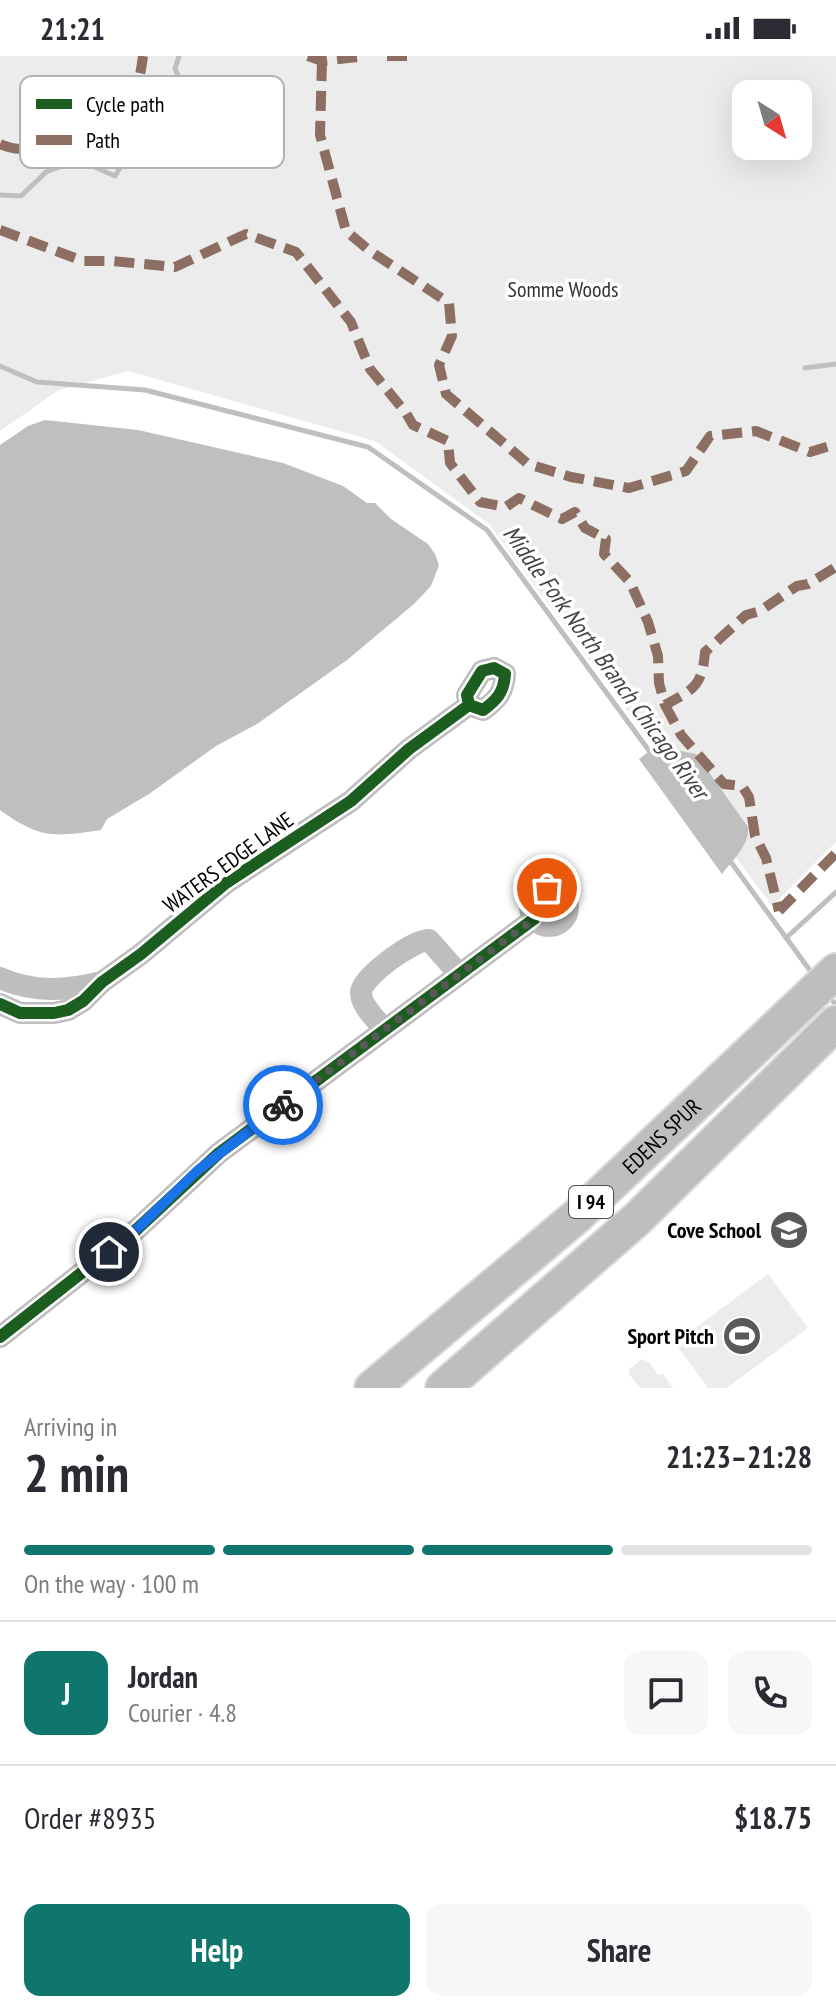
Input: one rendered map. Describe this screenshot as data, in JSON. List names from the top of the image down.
{
  "streets": {
    "highway": ["EDENS SPUR", "I 94"],
    "street": ["WATERS EDGE LANE"]
  },
  "water": ["Middle Fork North Branch Chicago River"],
  "parks": ["Somme Woods"],
  "places": {
    "school or university": ["Cove School"],
    "sports": ["Sport Pitch"]
  },
  "legend": ["Cycle path", "Path"],
  "north": "bottom right",
  "page": {
    "status": "21:21",
    "heading": ["2 min", "Arriving in", "21:23–21:28"],
    "panel": [
      "Jordan",
      "Courier · 4.8",
      "Order #8935",
      "$18.75"
    ],
    "bar": "On the way · 100 m",
    "round": "J",
    "buttons": ["Help", "Share"]
  }
}
